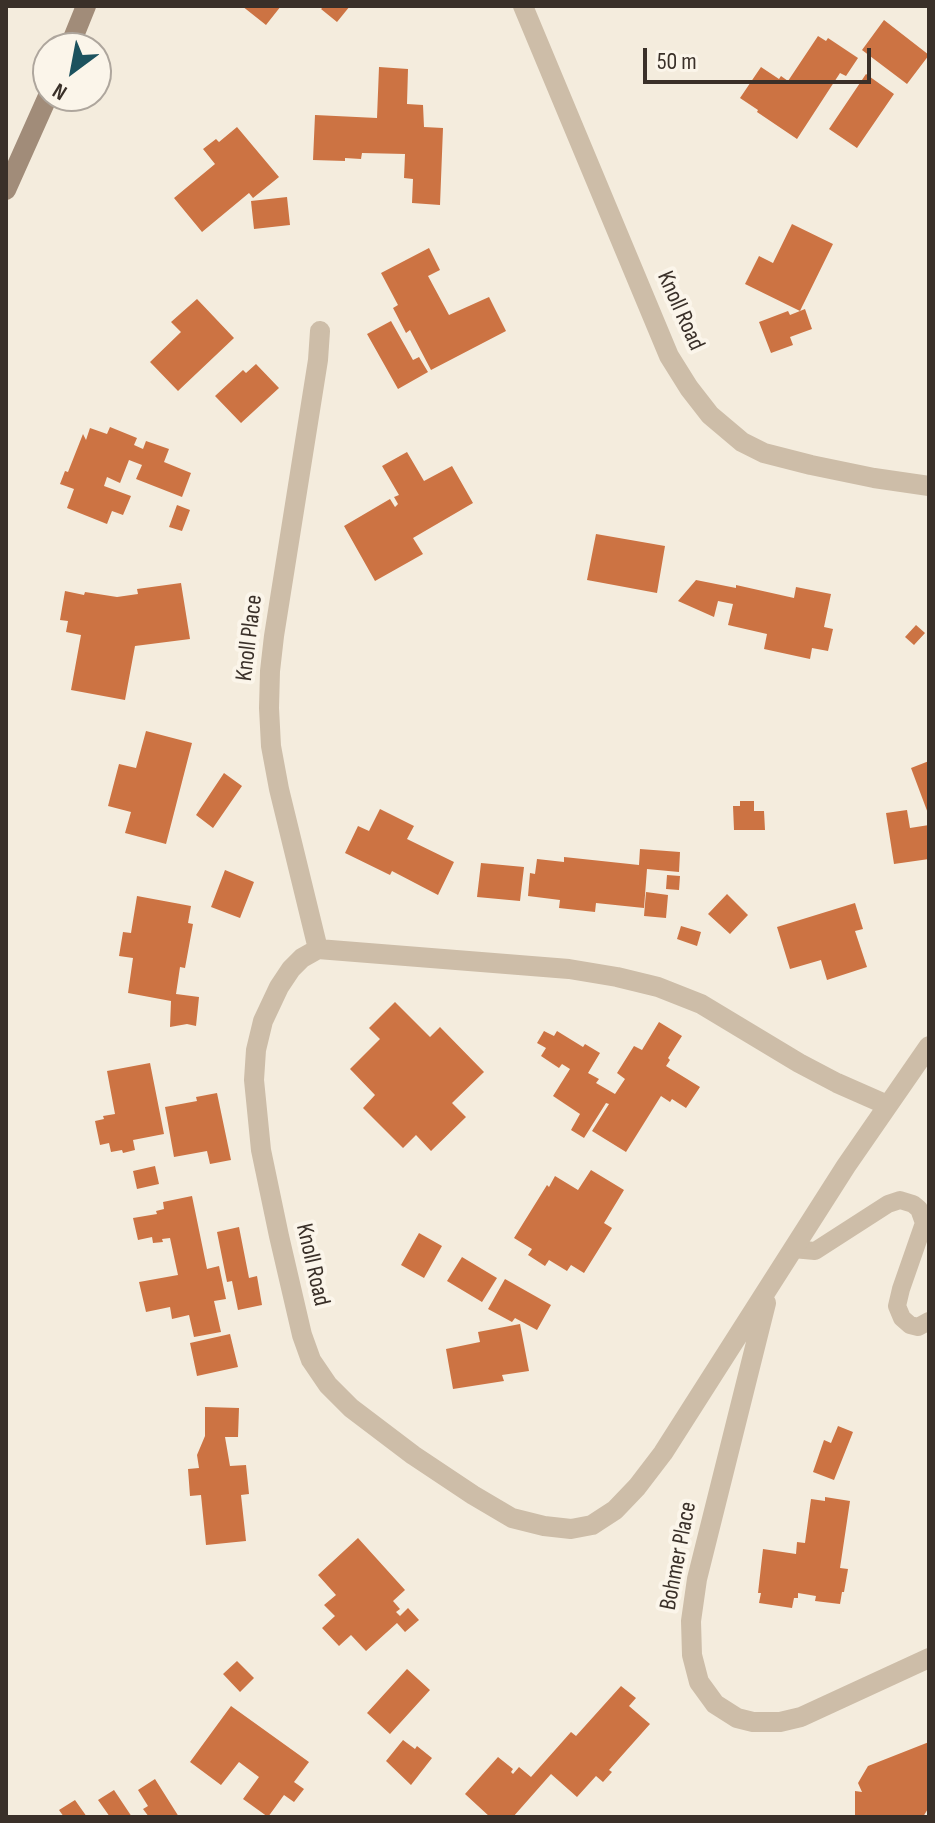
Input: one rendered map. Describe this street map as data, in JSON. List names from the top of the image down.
{
  "streets": {
    "street": ["Knoll Road", "Knoll Place", "Bohmer Place"]
  },
  "crossings": [
    ["Knoll Road", "Knoll Place"],
    ["Knoll Road", "Bohmer Place"]
  ],
  "scale_bar": "50 m",
  "north": "bottom left"
}
